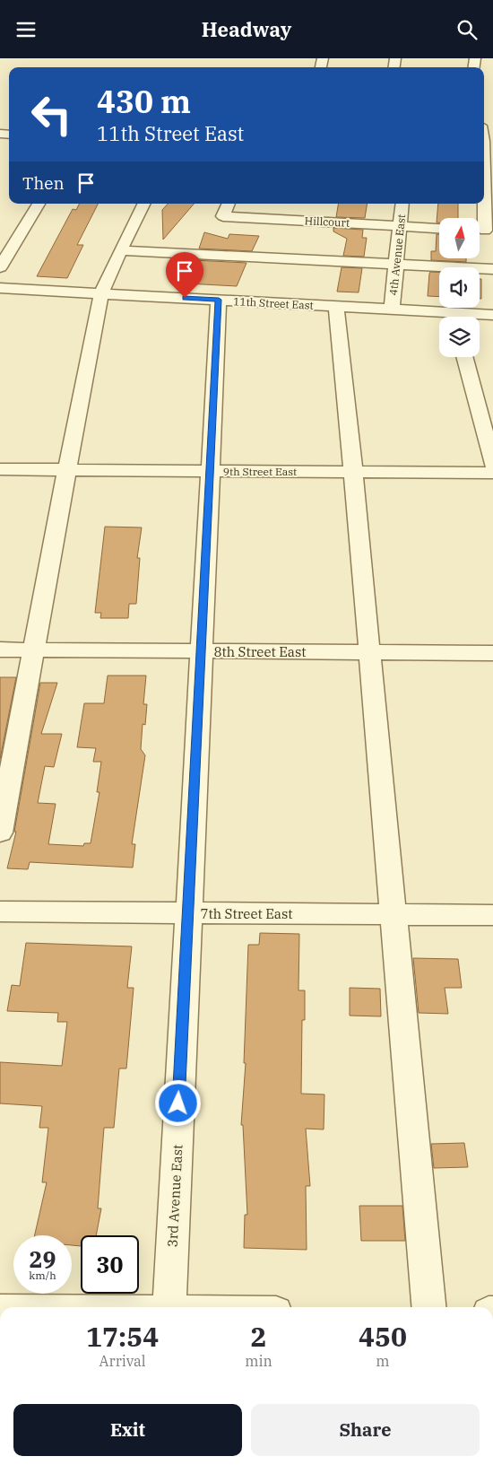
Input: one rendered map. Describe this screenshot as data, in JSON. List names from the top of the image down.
{
  "streets": {
    "street": [
      "Hillcourt",
      "4th Avenue East",
      "11th Street East",
      "9th Street East",
      "8th Street East",
      "7th Street East",
      "3rd Avenue East"
    ]
  },
  "crossings": [
    ["Hillcourt", "4th Avenue East"],
    ["4th Avenue East", "11th Street East"],
    ["11th Street East", "3rd Avenue East"],
    ["9th Street East", "3rd Avenue East"],
    ["8th Street East", "3rd Avenue East"],
    ["7th Street East", "3rd Avenue East"]
  ],
  "north": "top",
  "page": {
    "header": "Headway",
    "turn": ["430 m", "11th Street East"],
    "then": "Then",
    "speed": "29 km/h",
    "limit": "30",
    "eta": [
      "17:54",
      "Arrival",
      "2",
      "min",
      "450",
      "m"
    ],
    "buttons": ["Exit", "Share"]
  }
}
